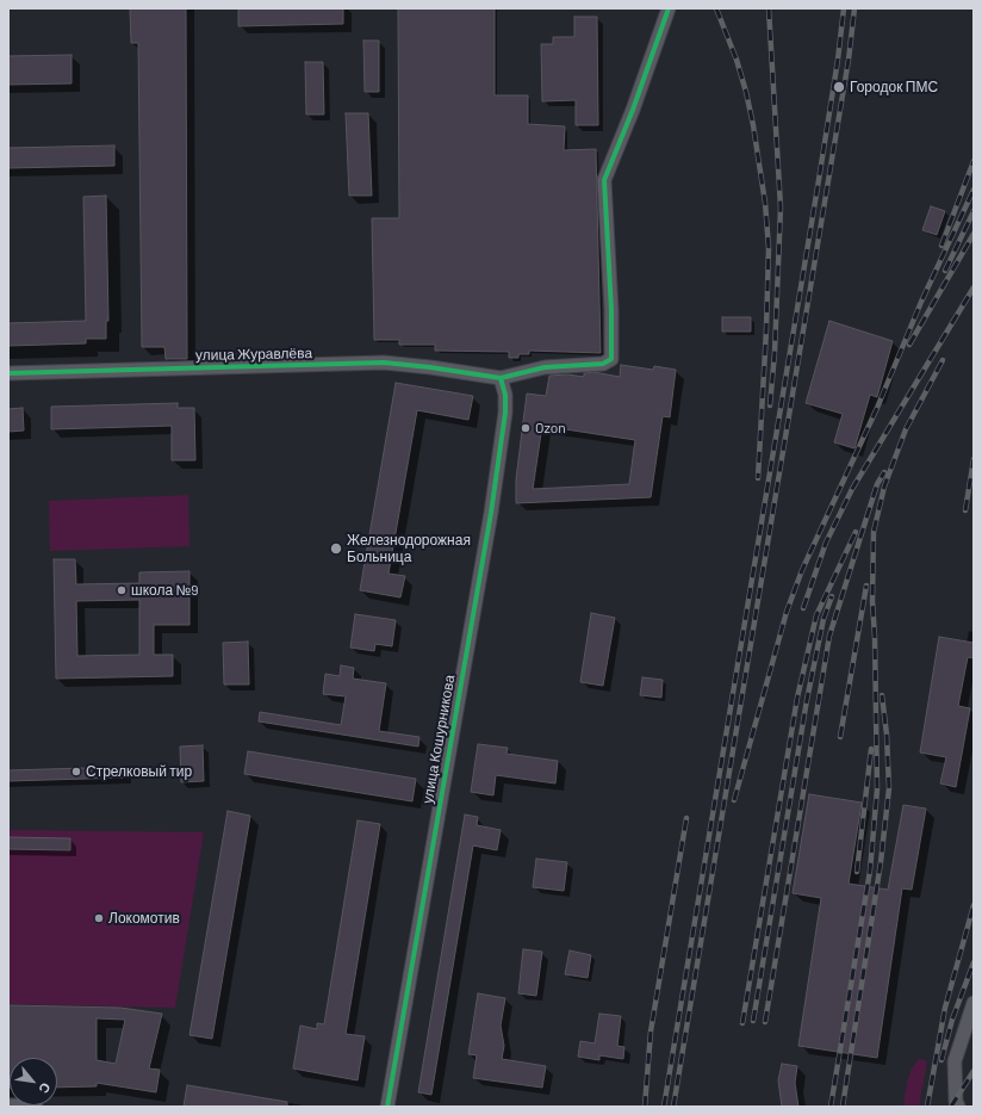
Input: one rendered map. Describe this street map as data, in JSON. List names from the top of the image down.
{
  "streets": {
    "street": ["улица Журавлёва", "улица Кошурникова"]
  },
  "crossings": [
    ["улица Журавлёва", "улица Кошурникова"]
  ],
  "places": [
    "Городок ПМС",
    "Ozon",
    "Железнодорожная Больница",
    "школа №9",
    "Стрелковый тир",
    "Локомотив"
  ],
  "north": "bottom right"
}
